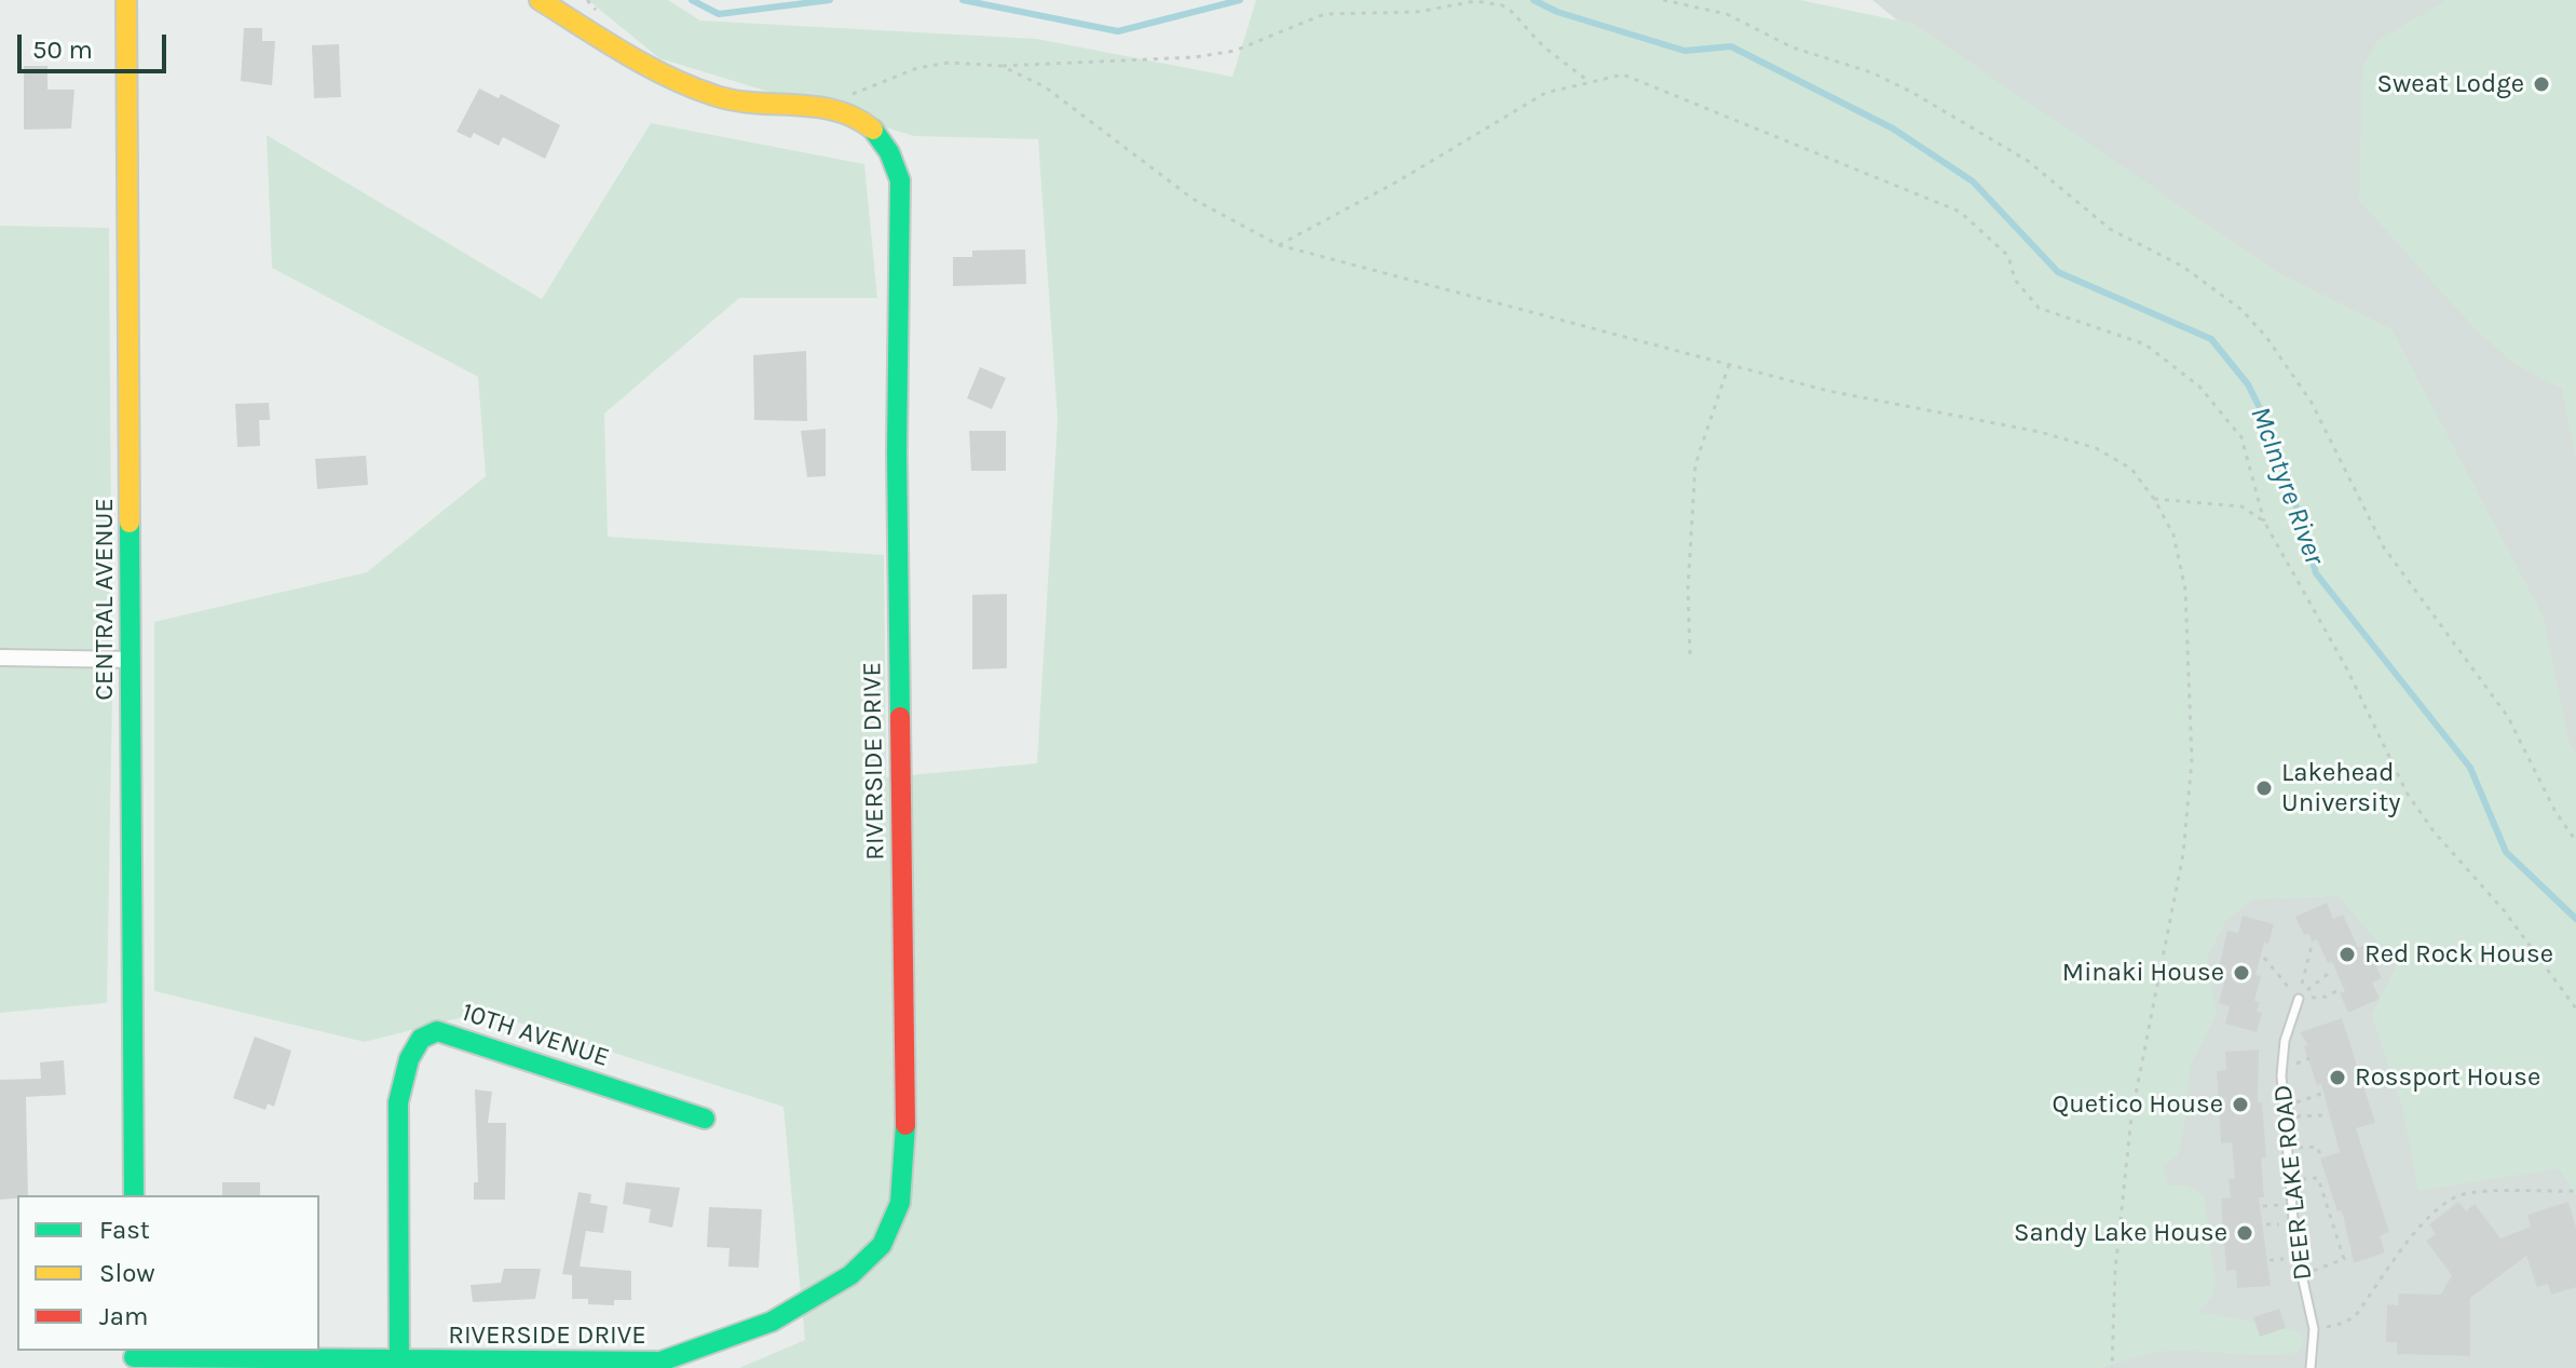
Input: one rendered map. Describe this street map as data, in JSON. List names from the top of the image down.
{
  "streets": {
    "street": ["CENTRAL AVENUE", "RIVERSIDE DRIVE", "10TH AVENUE"],
    "lane": ["DEER LAKE ROAD"]
  },
  "crossings": [
    ["RIVERSIDE DRIVE", "10TH AVENUE"]
  ],
  "water": ["McIntyre River"],
  "places": [
    "Sweat Lodge",
    "Lakehead University",
    "Red Rock House",
    "Minaki House",
    "Rossport House",
    "Quetico House",
    "Sandy Lake House"
  ],
  "legend": ["Fast", "Slow", "Jam"],
  "scale_bar": "50 m"
}
